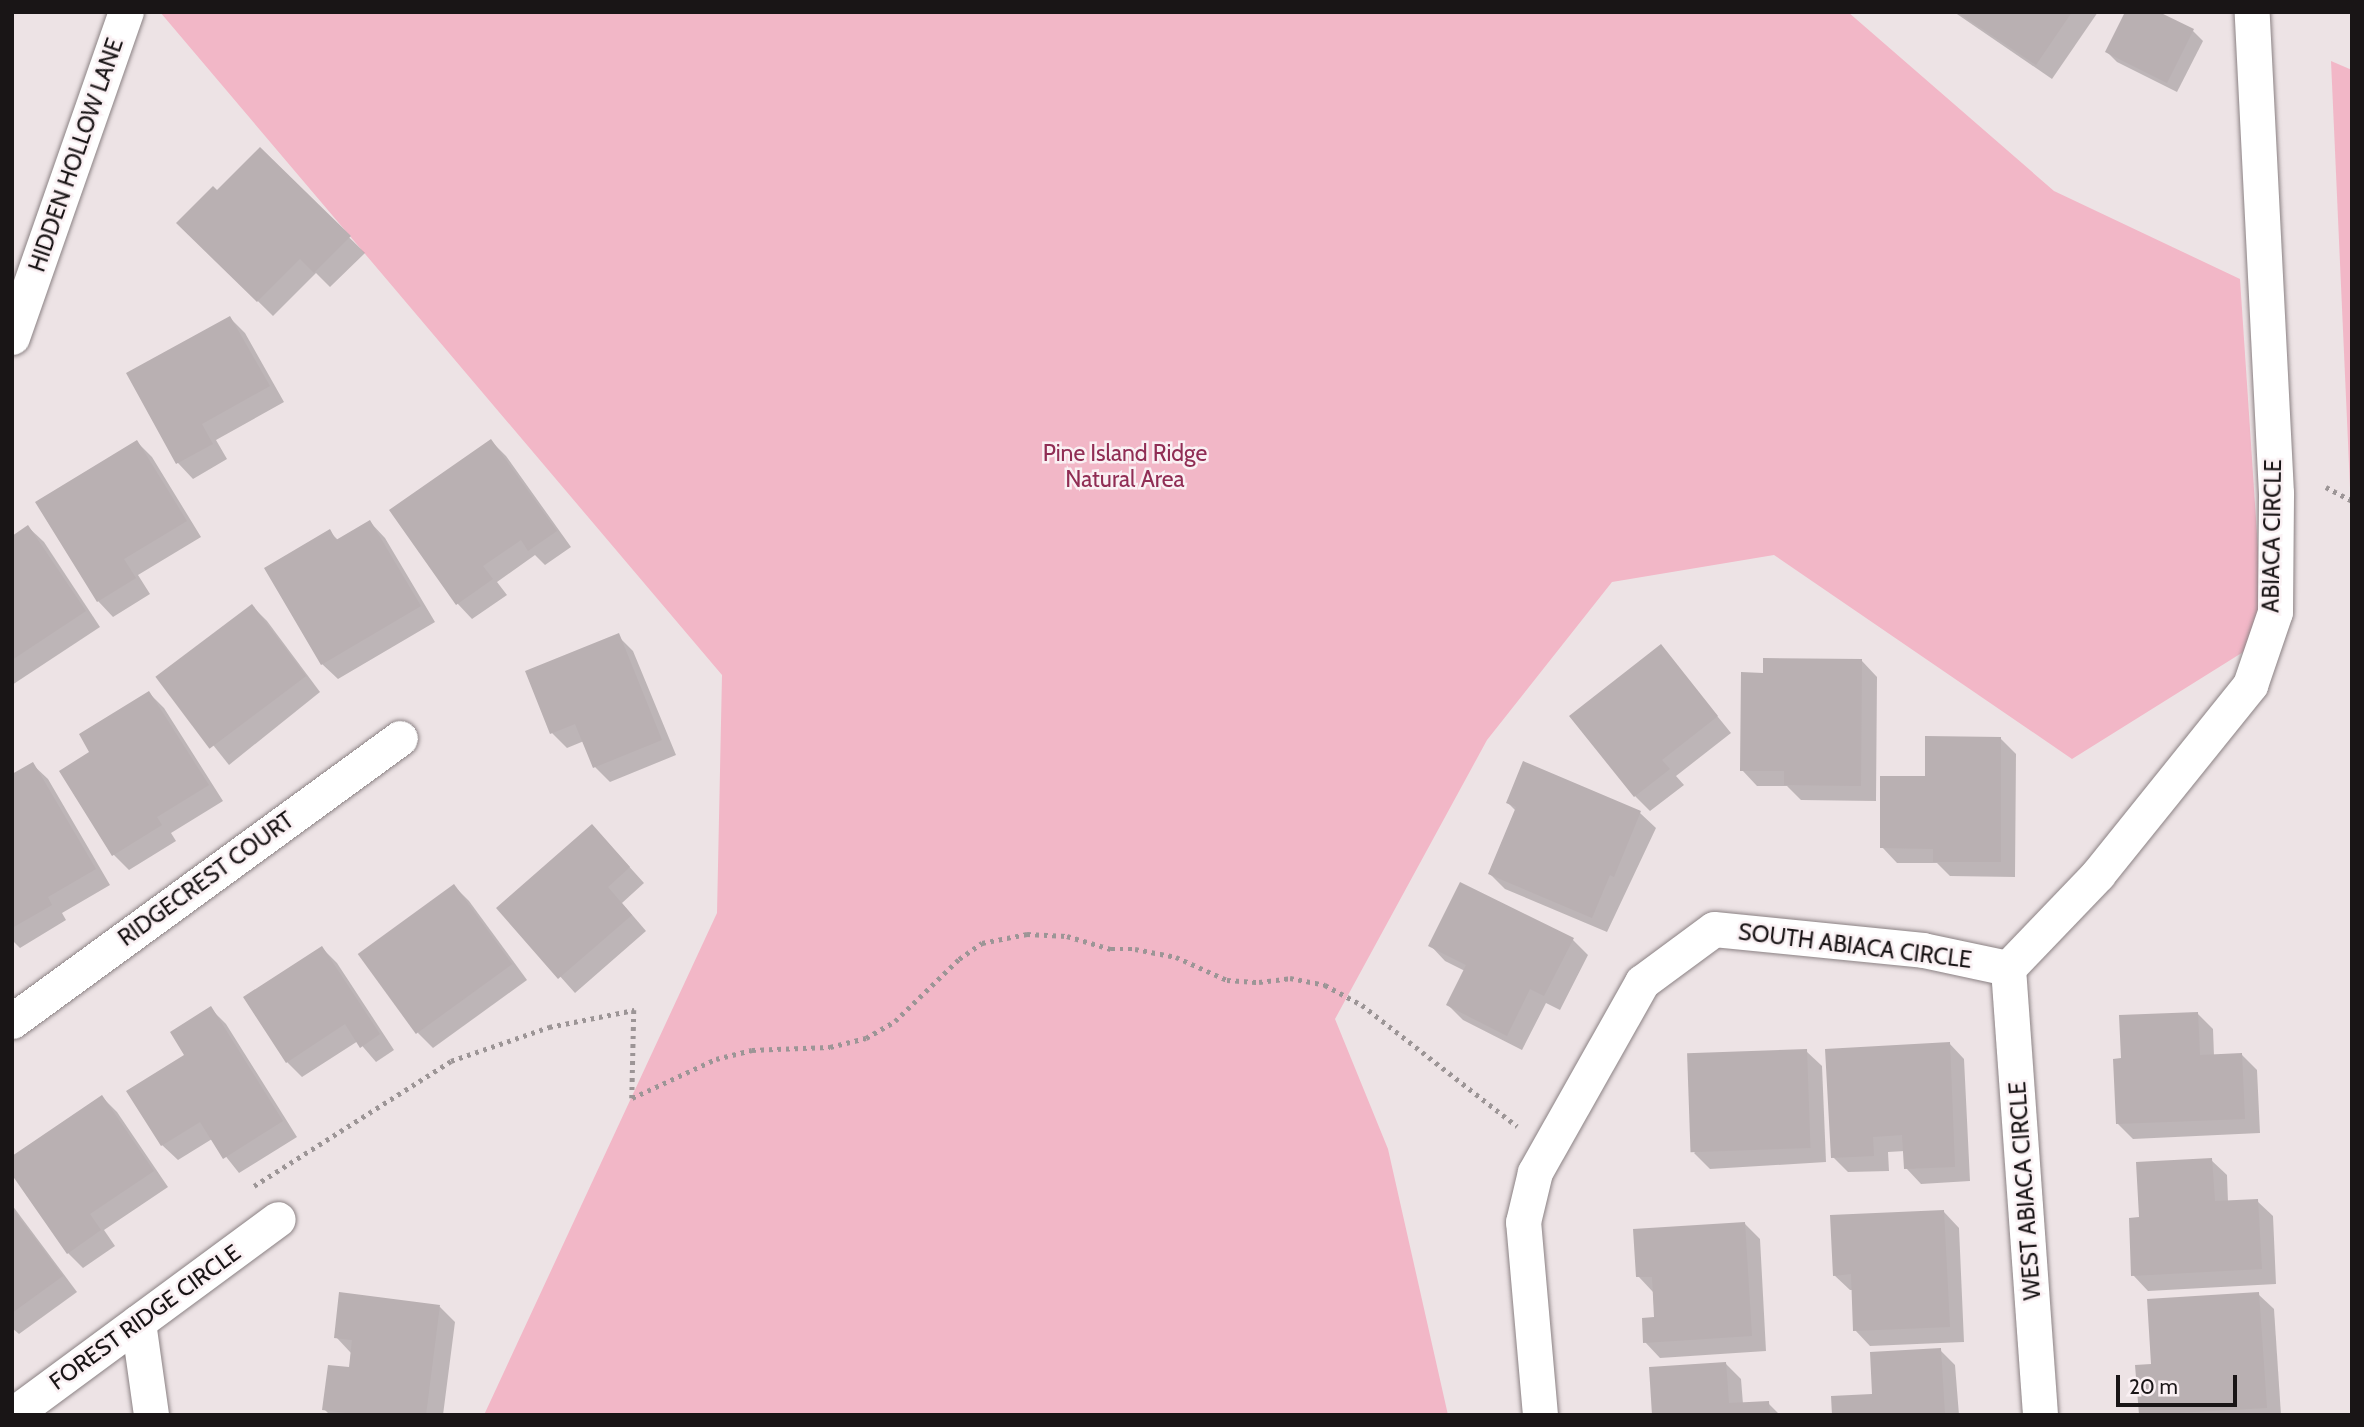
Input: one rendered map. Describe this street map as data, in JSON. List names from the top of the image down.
{
  "streets": {
    "street": [
      "HIDDEN HOLLOW LANE",
      "ABIACA CIRCLE",
      "RIDGECREST COURT",
      "SOUTH ABIACA CIRCLE",
      "WEST ABIACA CIRCLE",
      "FOREST RIDGE CIRCLE"
    ]
  },
  "crossings": [
    ["ABIACA CIRCLE", "SOUTH ABIACA CIRCLE"],
    ["ABIACA CIRCLE", "WEST ABIACA CIRCLE"],
    ["SOUTH ABIACA CIRCLE", "WEST ABIACA CIRCLE"]
  ],
  "parks": ["Pine Island Ridge Natural Area"],
  "scale_bar": "20 m"
}
